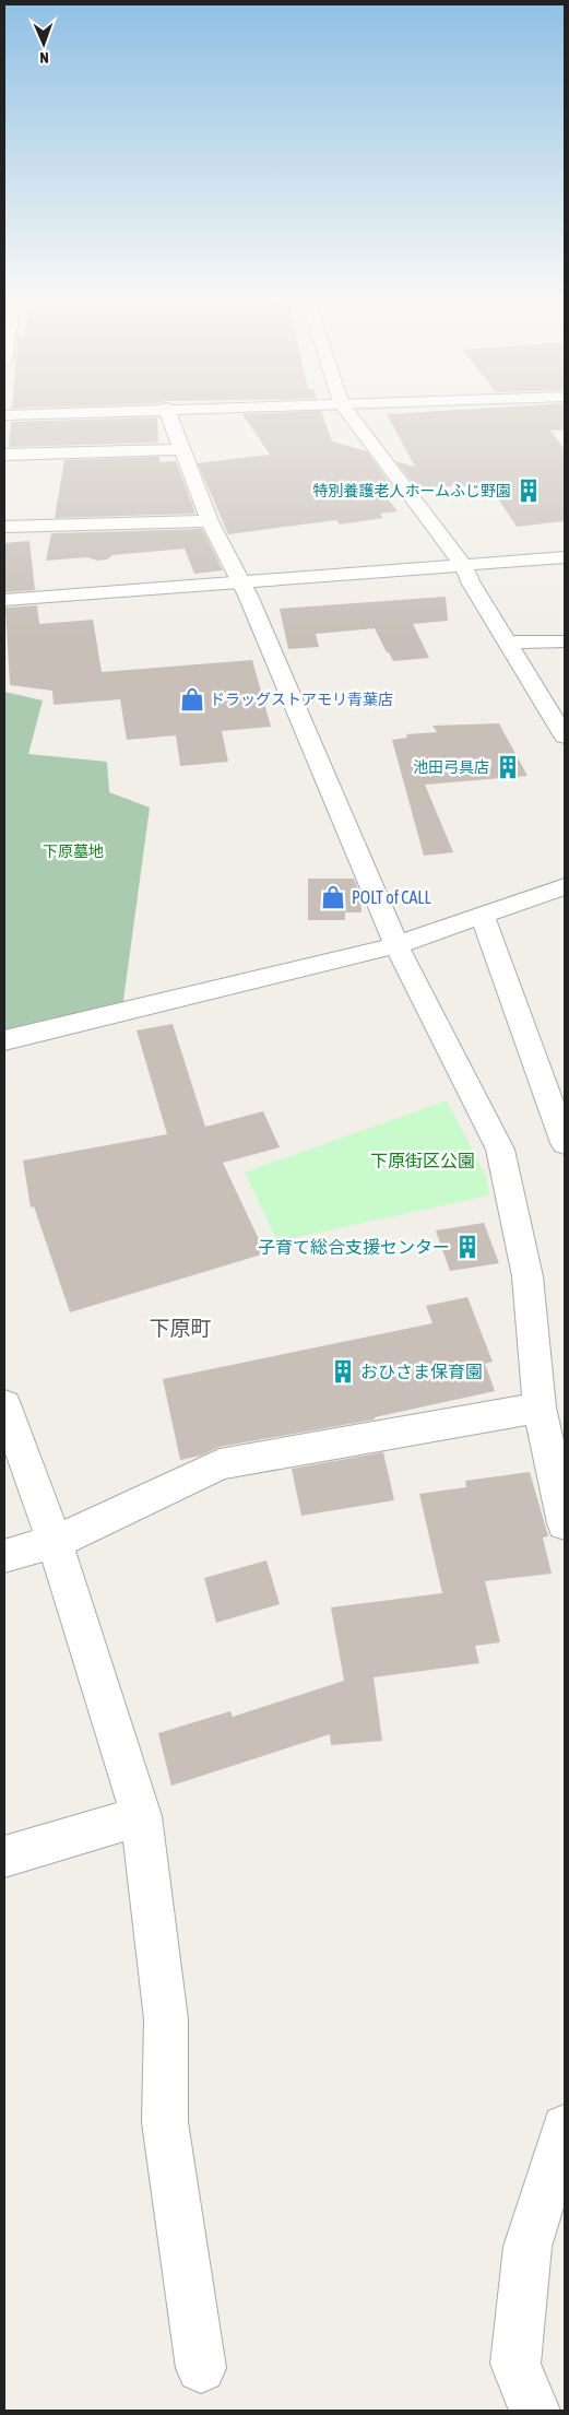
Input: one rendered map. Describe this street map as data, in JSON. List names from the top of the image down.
{
  "districts": ["下原町"],
  "parks": ["下原墓地", "下原街区公園"],
  "places": {
    "building": [
      "特別養護老人ホームふじ野園",
      "池田弓具店",
      "子育て総合支援センター",
      "おひさま保育園"
    ],
    "shop": ["ドラッグストアモリ青葉店", "POLT of CALL"]
  },
  "north": "bottom"
}
